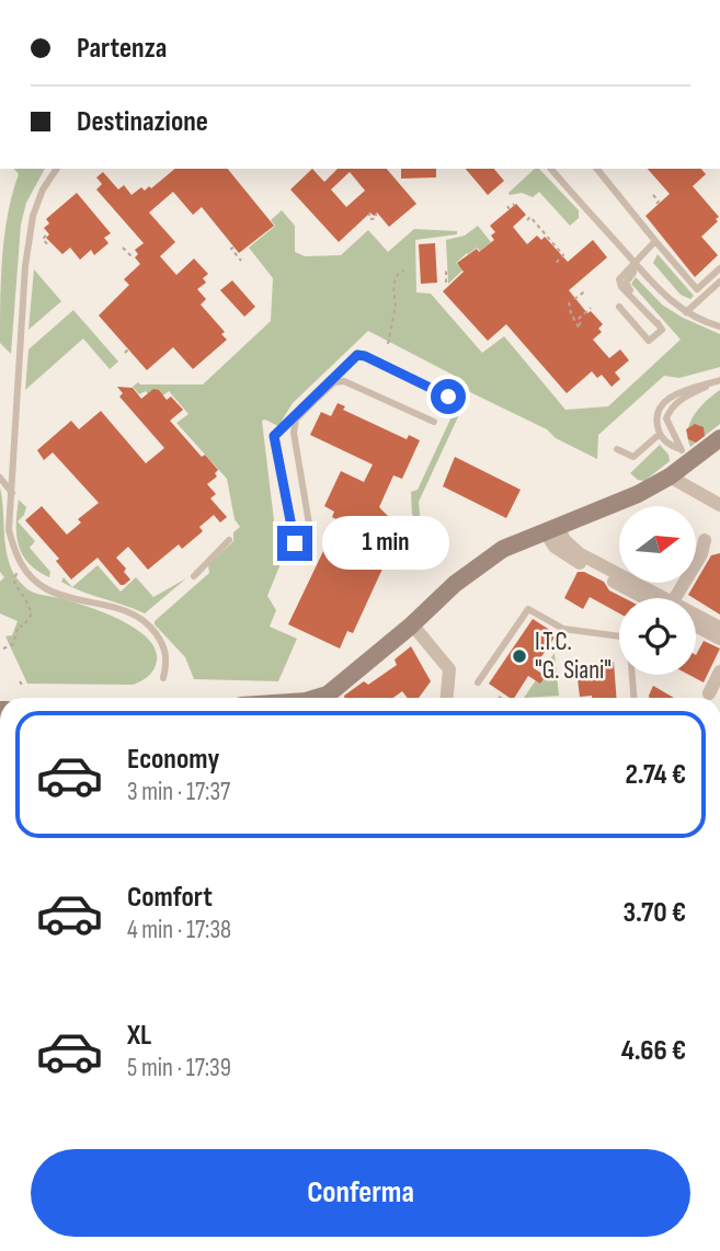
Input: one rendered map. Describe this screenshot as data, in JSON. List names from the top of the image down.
{
  "places": ["I.T.C. \"G. Siani\""],
  "north": "right",
  "page": {
    "banner": ["Partenza", "Destinazione"],
    "bubble": "1 min",
    "list": [
      {
        "name": "Economy",
        "note": "3 min · 17:37",
        "value": "2.74 €"
      },
      {
        "name": "Comfort",
        "note": "4 min · 17:38",
        "value": "3.70 €"
      },
      {
        "name": "XL",
        "note": "5 min · 17:39",
        "value": "4.66 €"
      }
    ],
    "buttons": "Conferma"
  }
}
